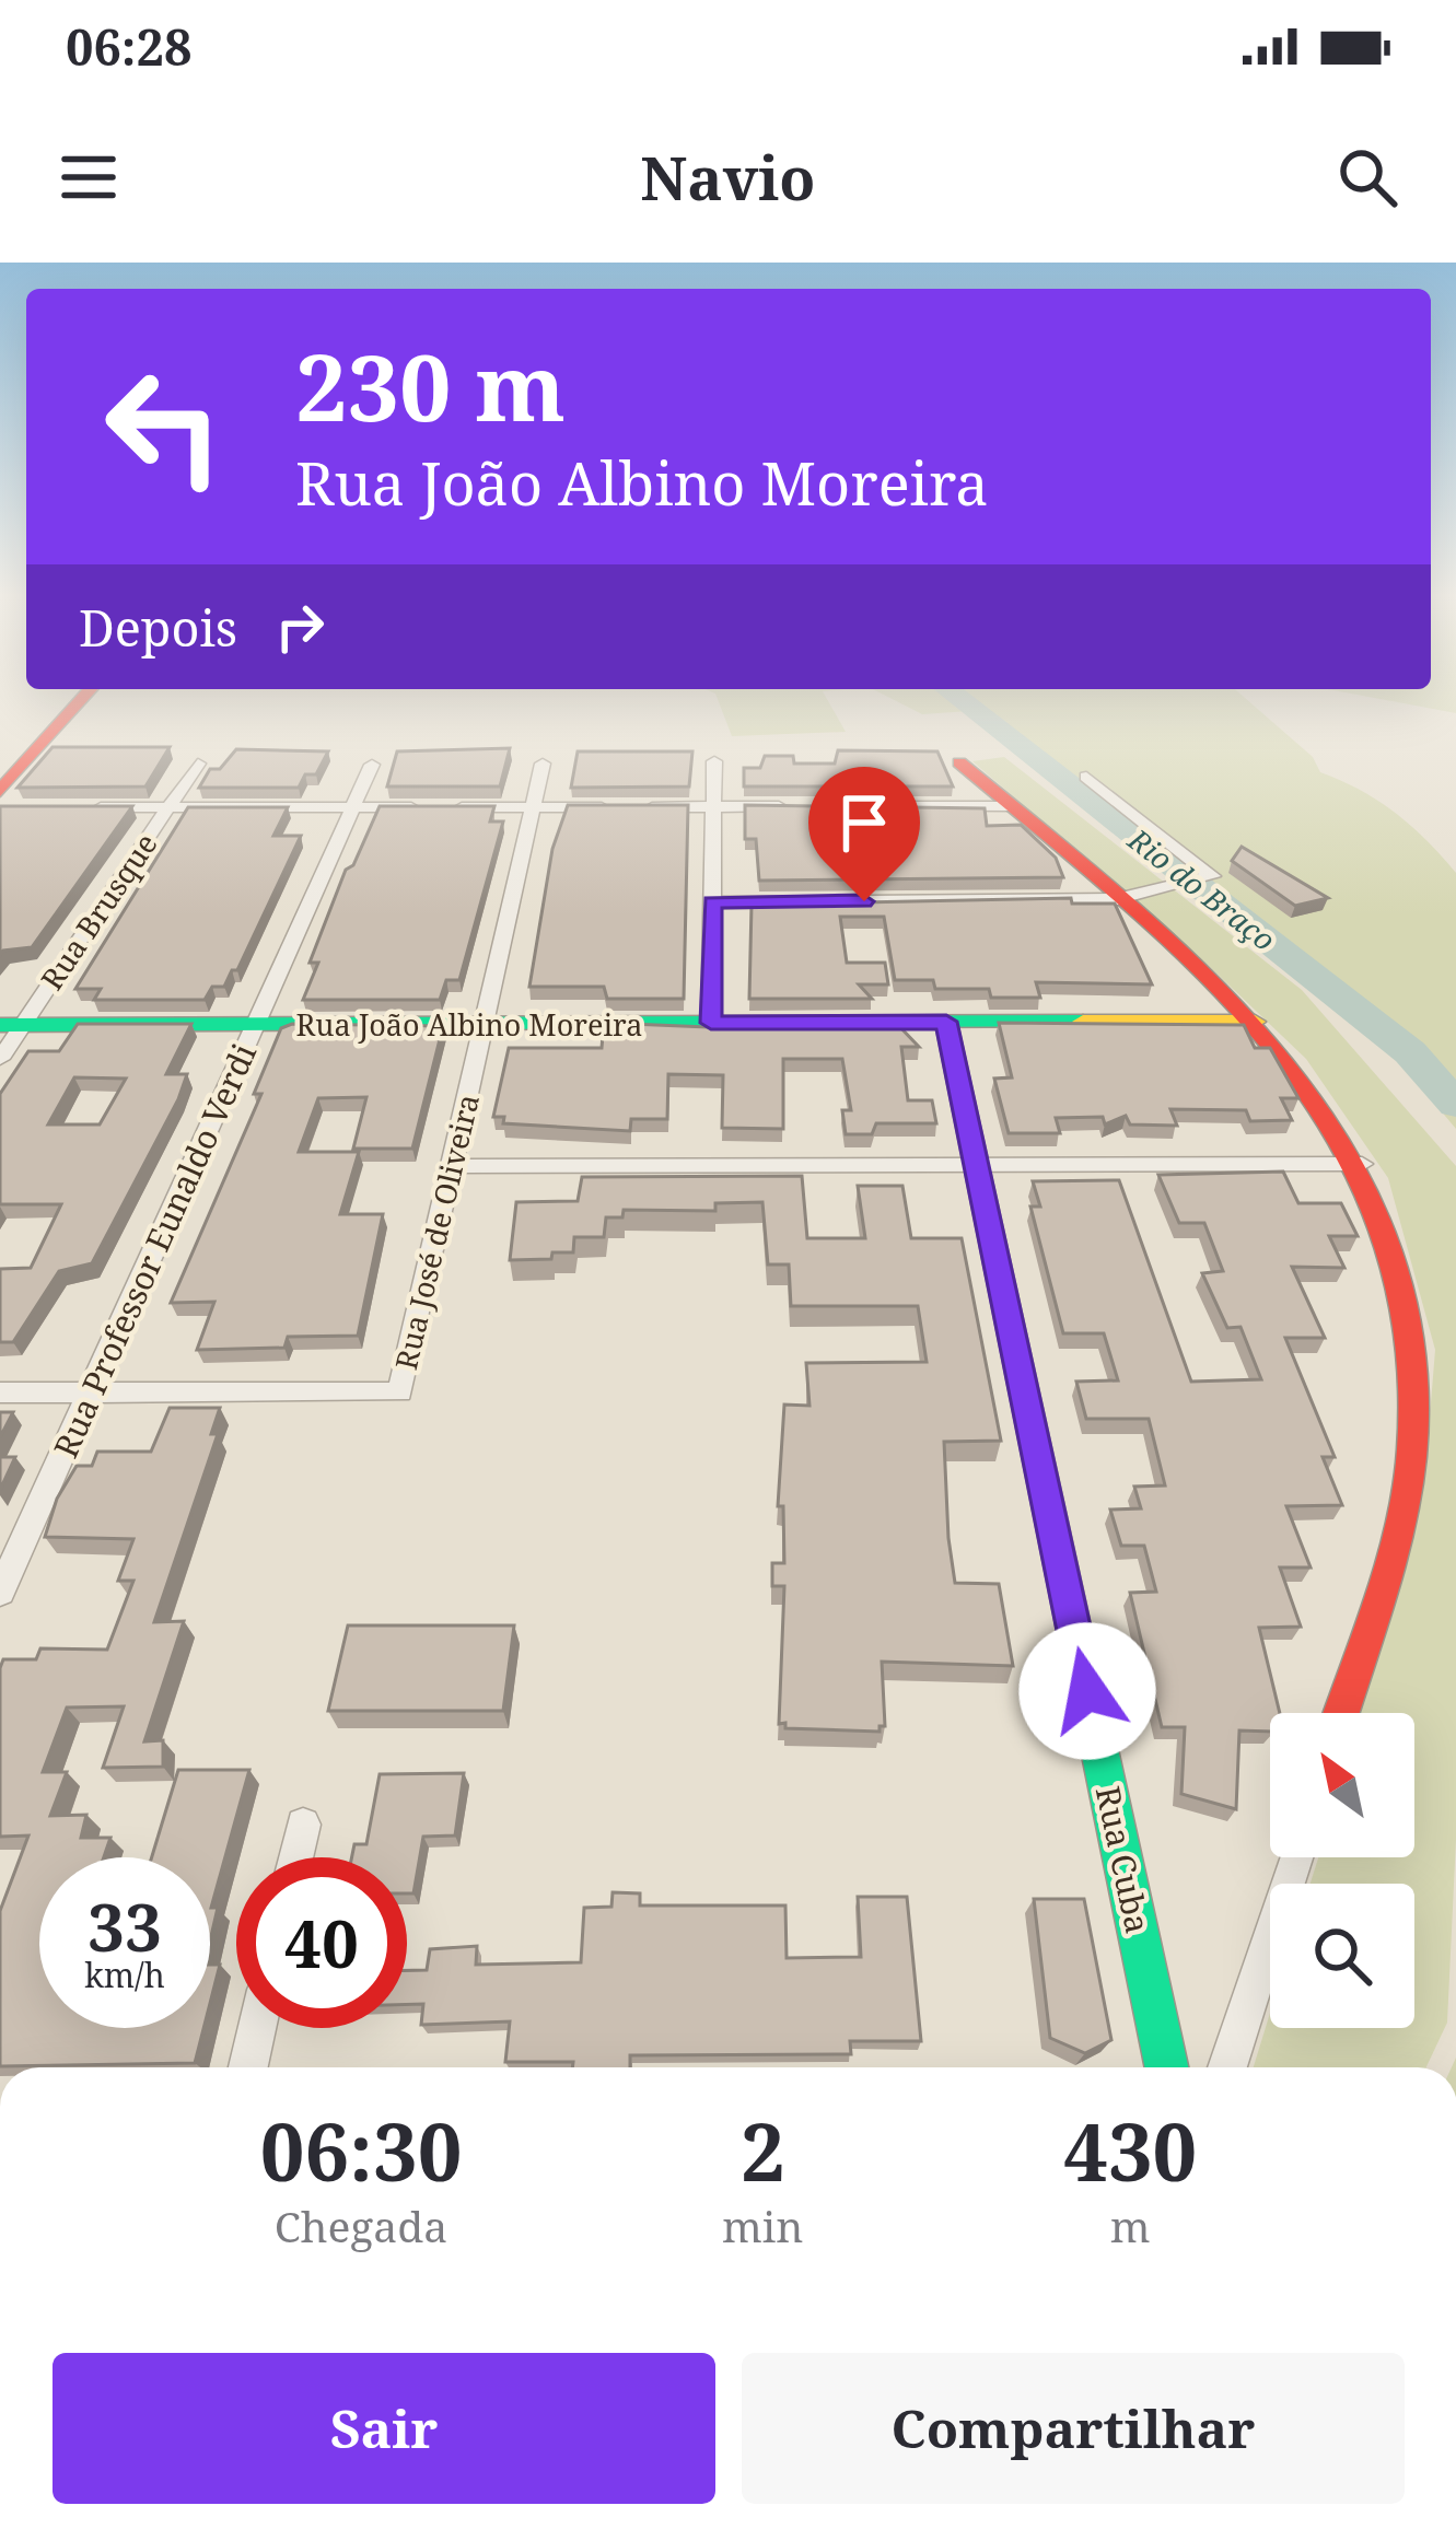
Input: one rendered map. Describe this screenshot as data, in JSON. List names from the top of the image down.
{
  "streets": {
    "street": [
      "Rua Brusque",
      "Rua João Albino Moreira",
      "Rua José de Oliveira",
      "Rua Professor Eunaldo Verdi",
      "Rua Cuba"
    ]
  },
  "crossings": [
    ["Rua Brusque", "Rua João Albino Moreira"],
    ["Rua João Albino Moreira", "Rua José de Oliveira"],
    ["Rua João Albino Moreira", "Rua Professor Eunaldo Verdi"],
    ["Rua João Albino Moreira", "Rua Cuba"],
    ["Rua José de Oliveira", "Rua Professor Eunaldo Verdi"]
  ],
  "water": ["Rio do Braço"],
  "north": "top left",
  "page": {
    "status": "06:28",
    "header": "Navio",
    "turn": ["230 m", "Rua João Albino Moreira"],
    "then": "Depois",
    "speed": "33 km/h",
    "limit": "40",
    "eta": [
      "06:30",
      "Chegada",
      "2",
      "min",
      "430",
      "m"
    ],
    "buttons": ["Sair", "Compartilhar"]
  }
}
